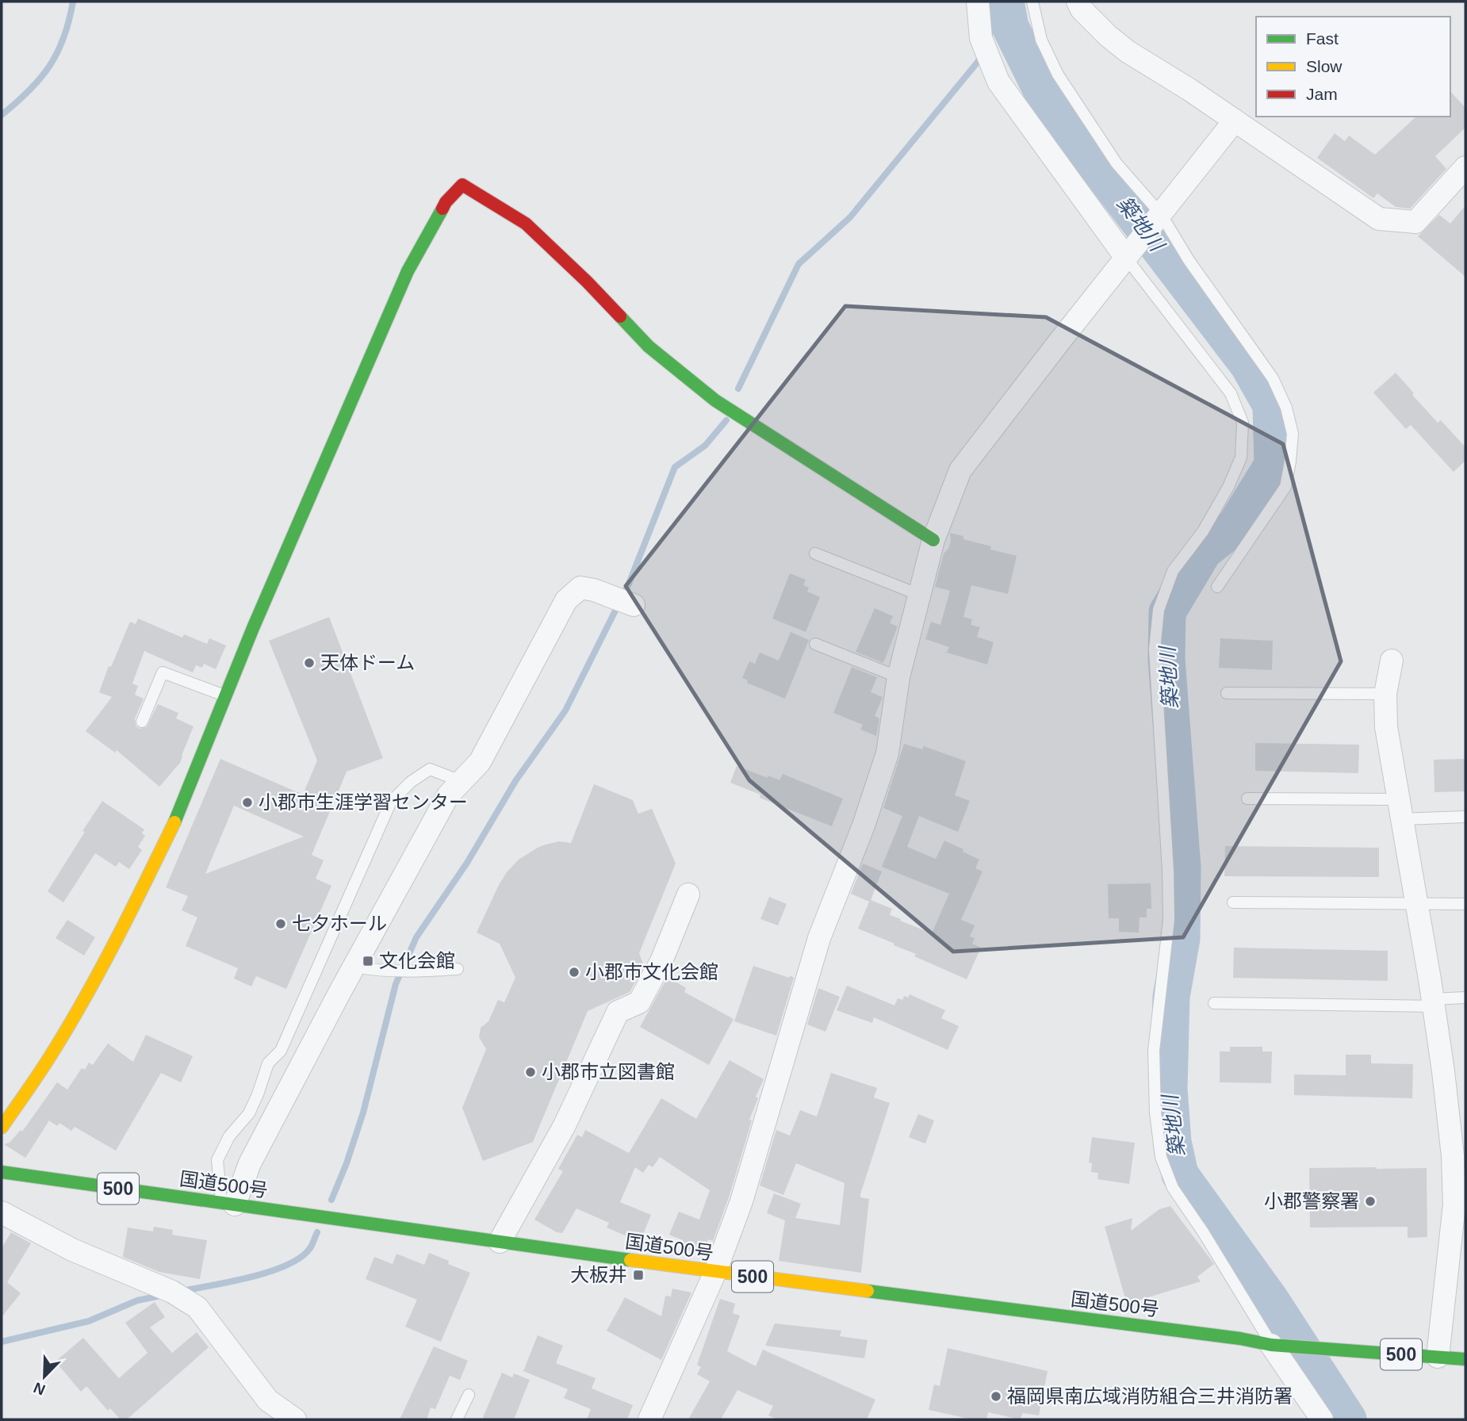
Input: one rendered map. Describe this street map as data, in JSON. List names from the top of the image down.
{
  "streets": {
    "main road": ["国道500号", "500"]
  },
  "water": ["築地川"],
  "places": {
    "other": [
      "天体ドーム",
      "小郡市生涯学習センター",
      "七夕ホール",
      "小郡市文化会館",
      "小郡市立図書館",
      "小郡警察署",
      "福岡県南広域消防組合三井消防署"
    ],
    "transit": ["文化会館", "大板井"]
  },
  "legend": ["Fast", "Slow", "Jam"],
  "north": "bottom left"
}
